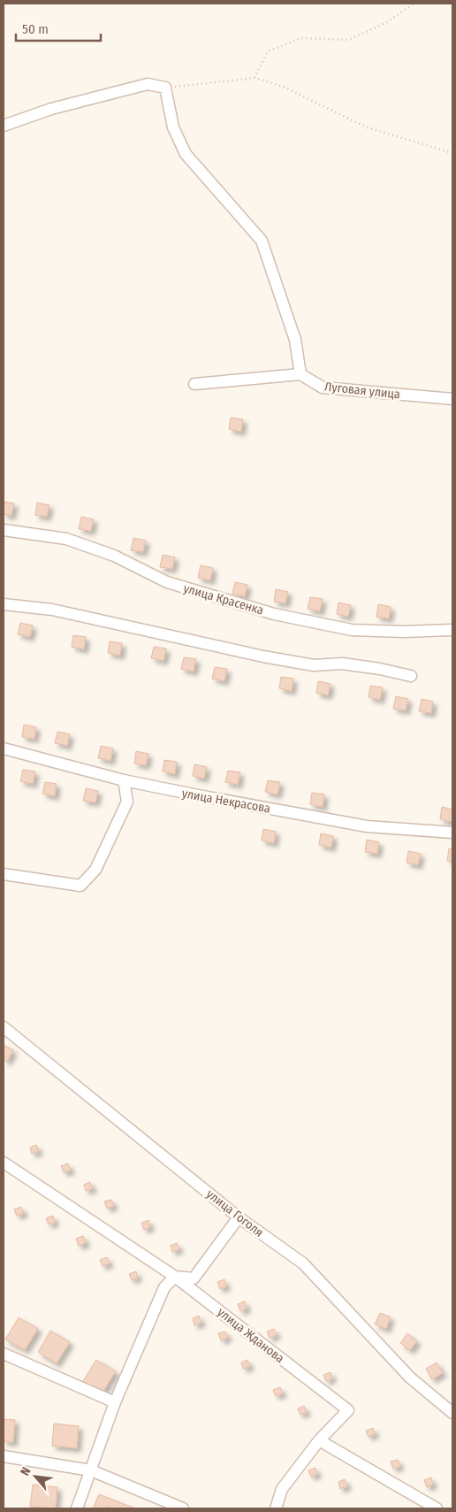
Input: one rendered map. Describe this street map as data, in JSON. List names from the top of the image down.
{
  "streets": {
    "street": [
      "Луговая улица",
      "улица Красенка",
      "улица Некрасова",
      "улица Гоголя",
      "улица Жданова"
    ]
  },
  "scale_bar": "50 m",
  "north": "top left"
}
